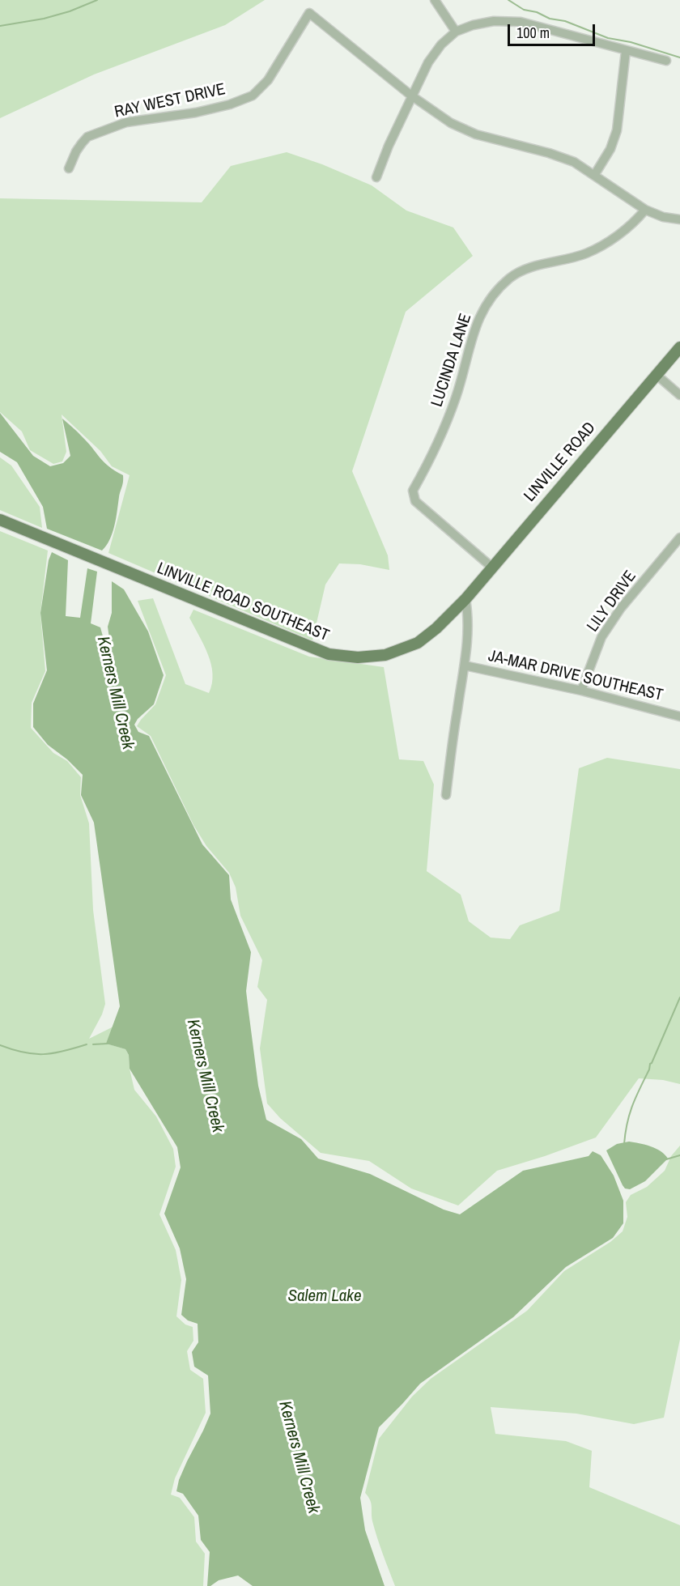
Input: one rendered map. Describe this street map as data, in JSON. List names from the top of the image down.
{
  "streets": {
    "main road": ["LINVILLE ROAD", "LINVILLE ROAD SOUTHEAST"],
    "street": [
      "RAY WEST DRIVE",
      "LUCINDA LANE",
      "LILY DRIVE",
      "JA-MAR DRIVE SOUTHEAST"
    ]
  },
  "crossings": [
    ["LUCINDA LANE", "LINVILLE ROAD"],
    ["LINVILLE ROAD", "LINVILLE ROAD SOUTHEAST"],
    ["LILY DRIVE", "JA-MAR DRIVE SOUTHEAST"]
  ],
  "water": ["Kerners Mill Creek", "Salem Lake"],
  "scale_bar": "100 m"
}
